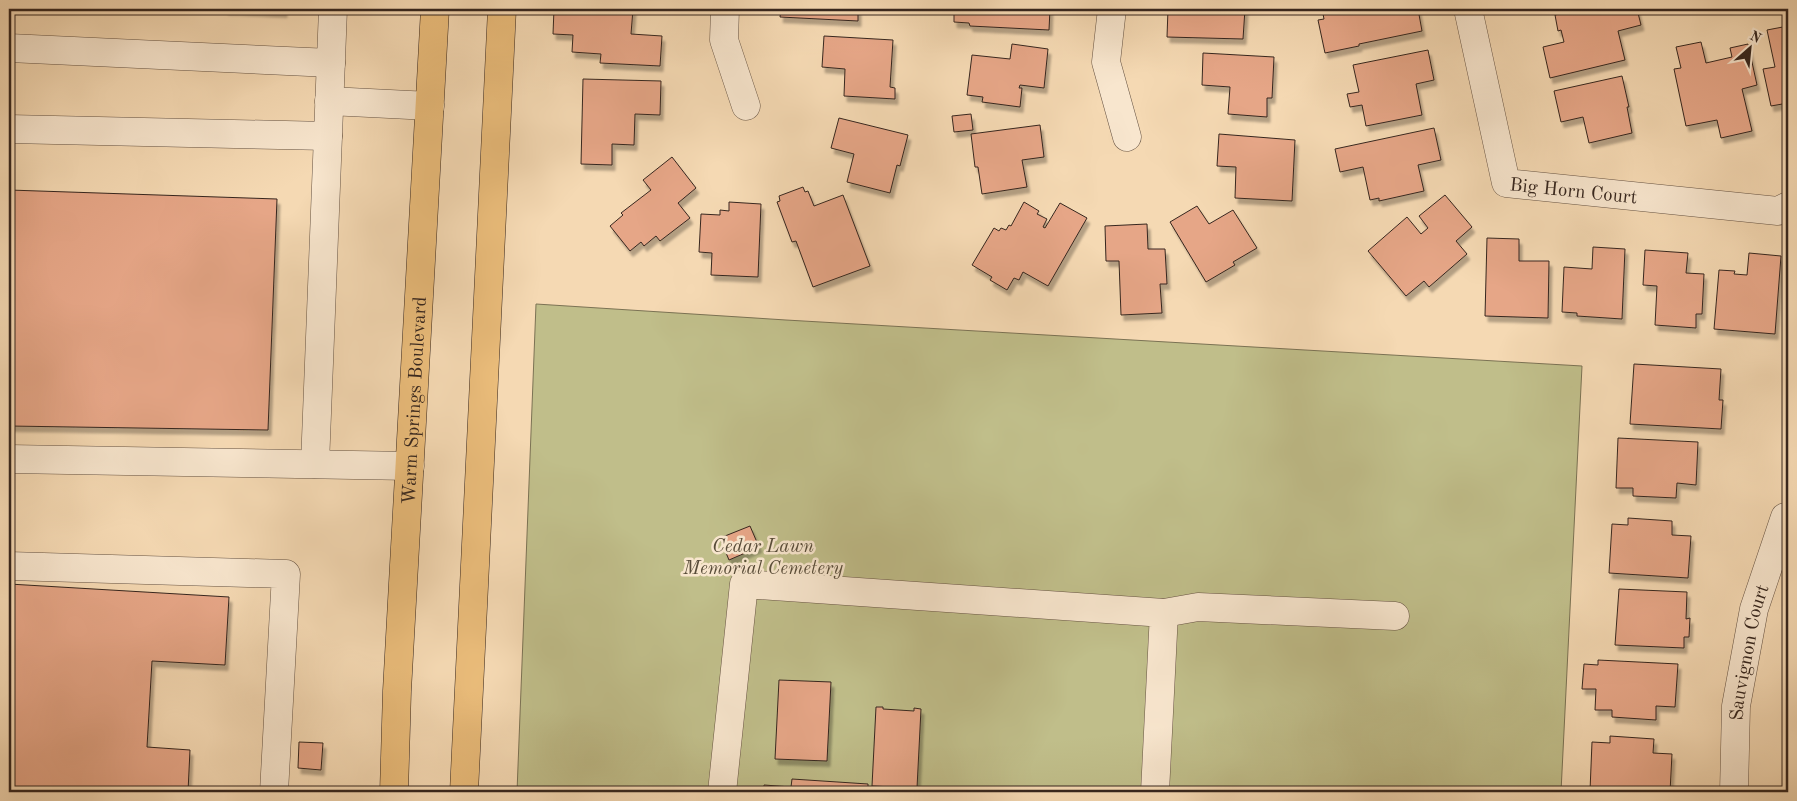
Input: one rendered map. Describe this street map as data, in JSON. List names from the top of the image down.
{
  "streets": {
    "main road": ["Warm Springs Boulevard"],
    "street": ["Big Horn Court", "Sauvignon Court"]
  },
  "parks": ["Cedar Lawn Memorial Cemetery"],
  "north": "top right"
}
